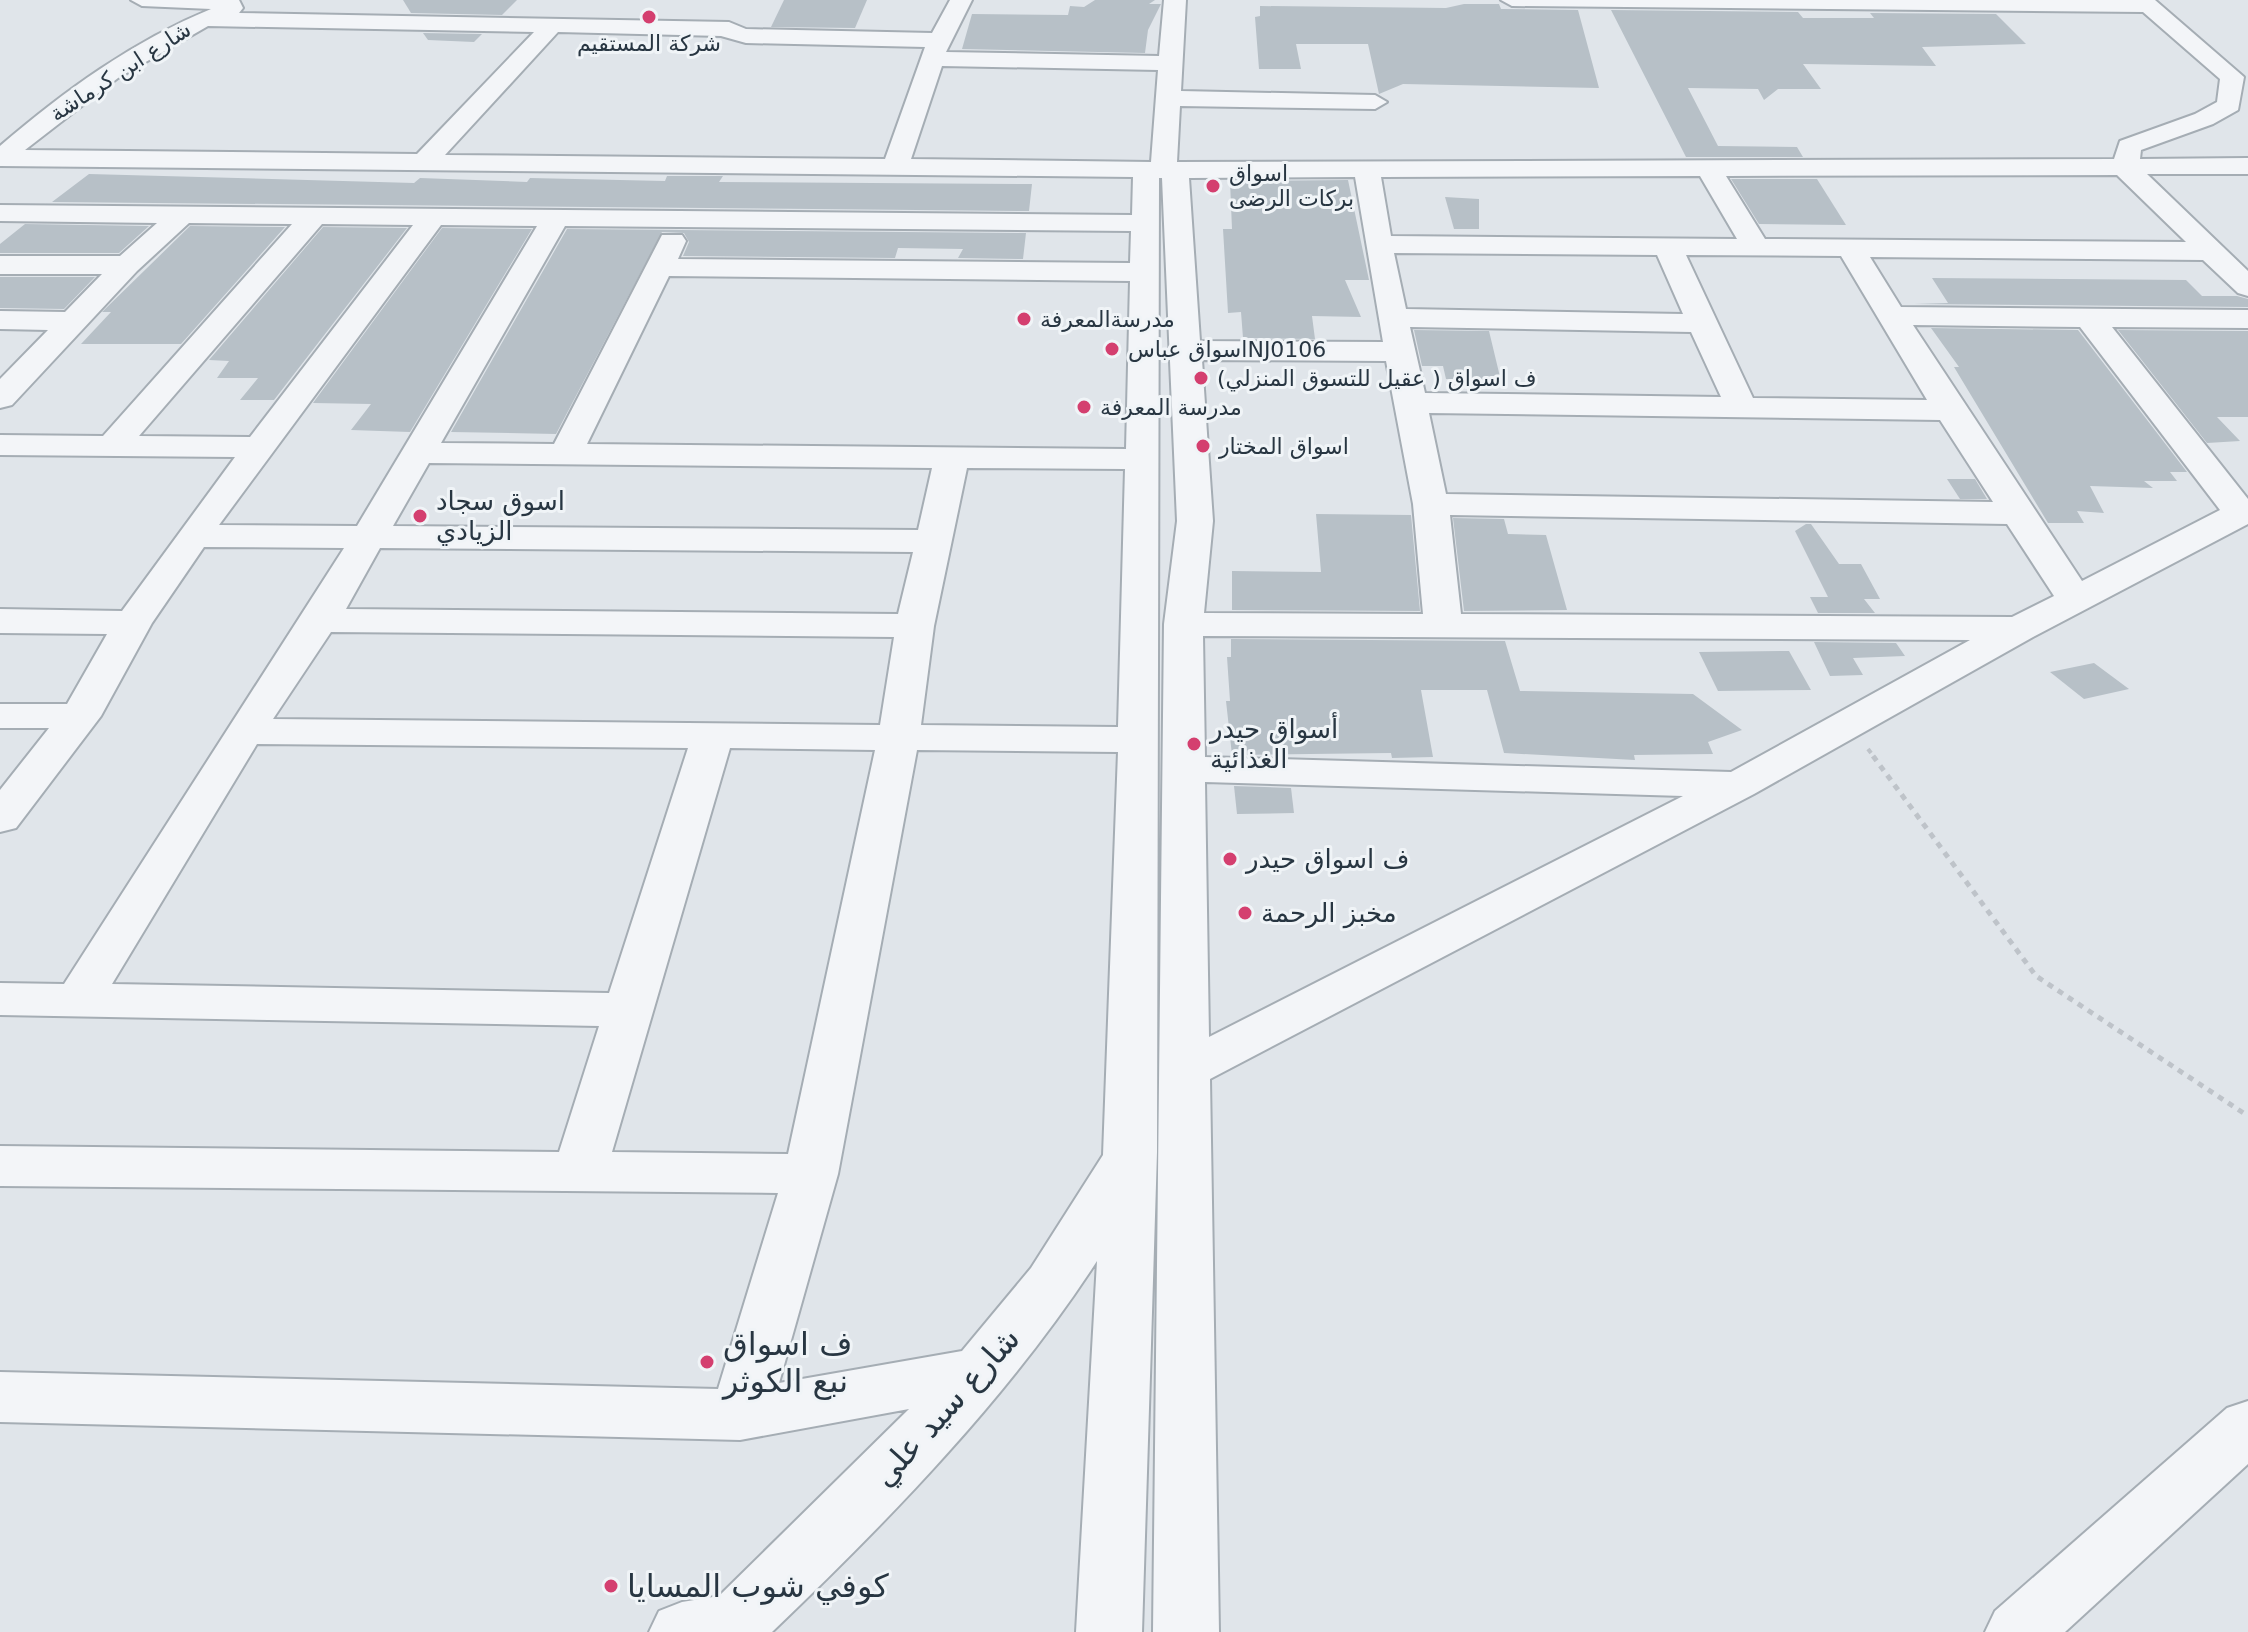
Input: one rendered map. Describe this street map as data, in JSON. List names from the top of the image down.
{
  "streets": {
    "street": ["شارع ابن كرماشة", "شارع سيد علي"]
  },
  "places": [
    "شركة المستقيم",
    "اسواق بركات الرضى",
    "مدرسةالمعرفة",
    "اسواق عباسNJ0106",
    "ف اسواق ( عقيل للتسوق المنزلي)",
    "مدرسة المعرفة",
    "اسواق المختار",
    "اسوق سجاد الزيادي",
    "أسواق حيدر الغذائية",
    "ف اسواق حيدر",
    "مخبز الرحمة",
    "ف اسواق نبع الكوثر",
    "كوفي شوب المسايا"
  ]
}
